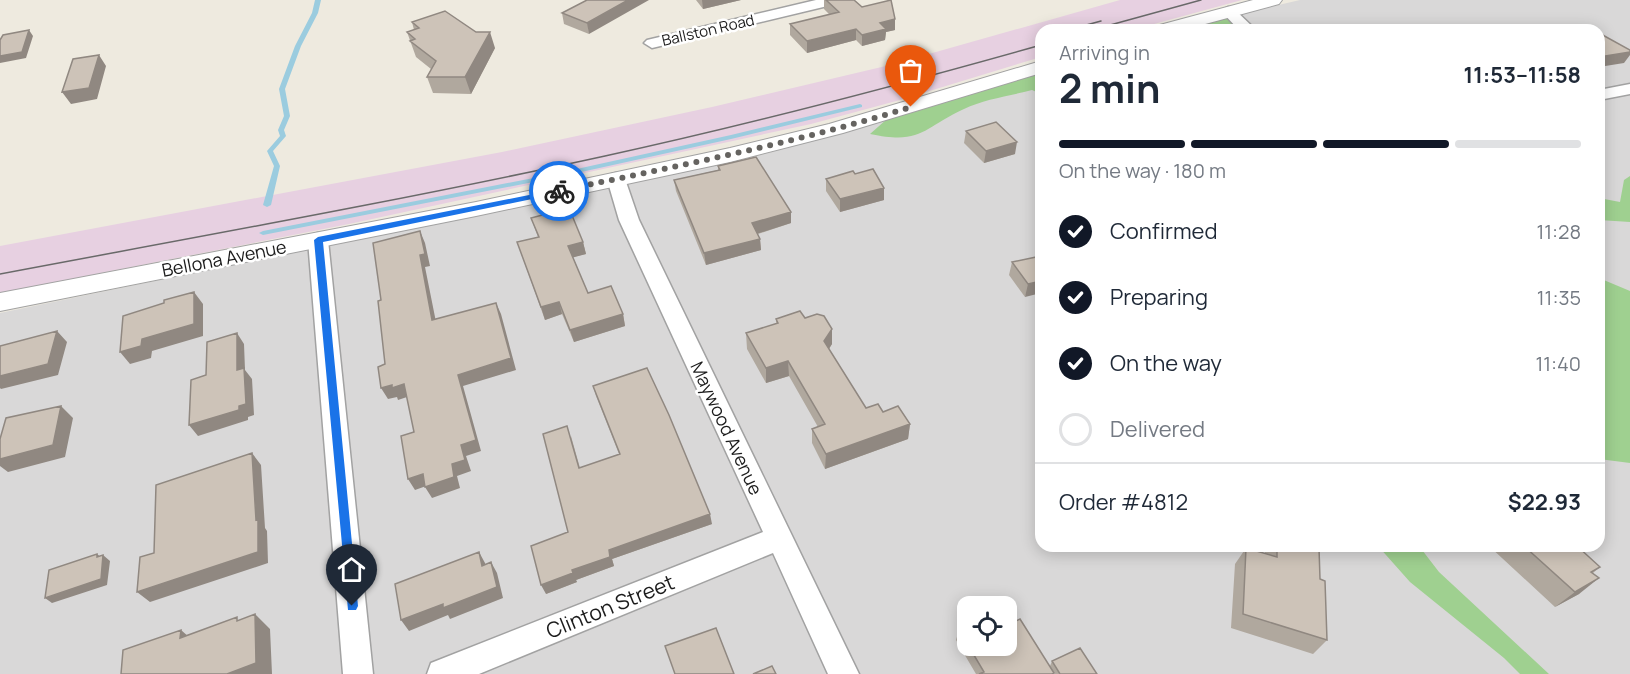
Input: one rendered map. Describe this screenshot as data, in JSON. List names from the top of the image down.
{
  "streets": {
    "street": [
      "Ballston Road",
      "Bellona Avenue",
      "Maywood Avenue",
      "Clinton Street"
    ]
  },
  "crossings": [
    ["Bellona Avenue", "Maywood Avenue"],
    ["Maywood Avenue", "Clinton Street"]
  ],
  "page": {
    "heading": ["2 min", "Arriving in", "11:53–11:58"],
    "panel": ["Order #4812", "$22.93"],
    "bar": "On the way · 180 m",
    "list": [
      ["Confirmed", "11:28"],
      ["Preparing", "11:35"],
      ["On the way", "11:40"],
      "Delivered"
    ]
  }
}
